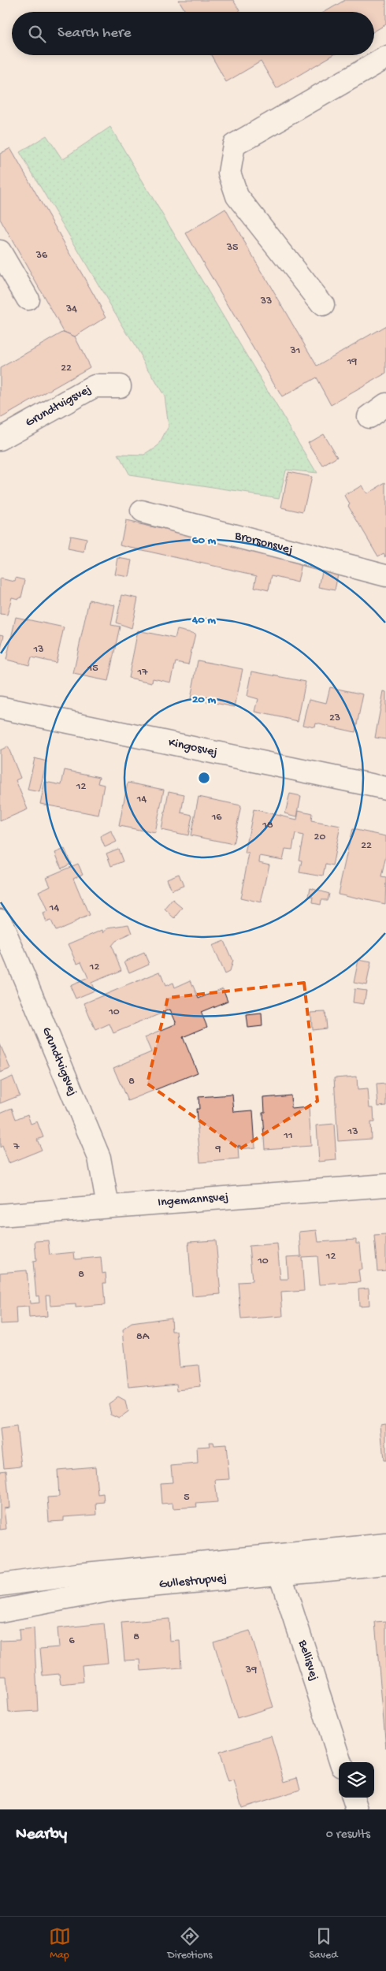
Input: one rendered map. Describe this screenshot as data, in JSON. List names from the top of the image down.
{
  "streets": {
    "street": [
      "Grundtvigsvej",
      "Brorsonsvej",
      "Kingosvej",
      "Ingemannsvej",
      "Gullestrupvej",
      "Bellisvej"
    ]
  },
  "crossings": [
    ["Grundtvigsvej", "Ingemannsvej"],
    ["Gullestrupvej", "Bellisvej"]
  ],
  "house_numbers": [
    "35",
    "36",
    "33",
    "34",
    "31",
    "19",
    "22",
    "13",
    "15",
    "17",
    "23",
    "12",
    "14",
    "16",
    "18",
    "20",
    "22",
    "14",
    "12",
    "10",
    "8",
    "13",
    "11",
    "7",
    "9",
    "12",
    "10",
    "8",
    "8A",
    "5",
    "8",
    "6",
    "39"
  ],
  "page": {
    "search": "Search here",
    "heading": ["Nearby", "0 results"],
    "nav": ["Map", "Directions", "Saved"]
  },
  "rings": ["60 m", "40 m", "20 m"]
}
